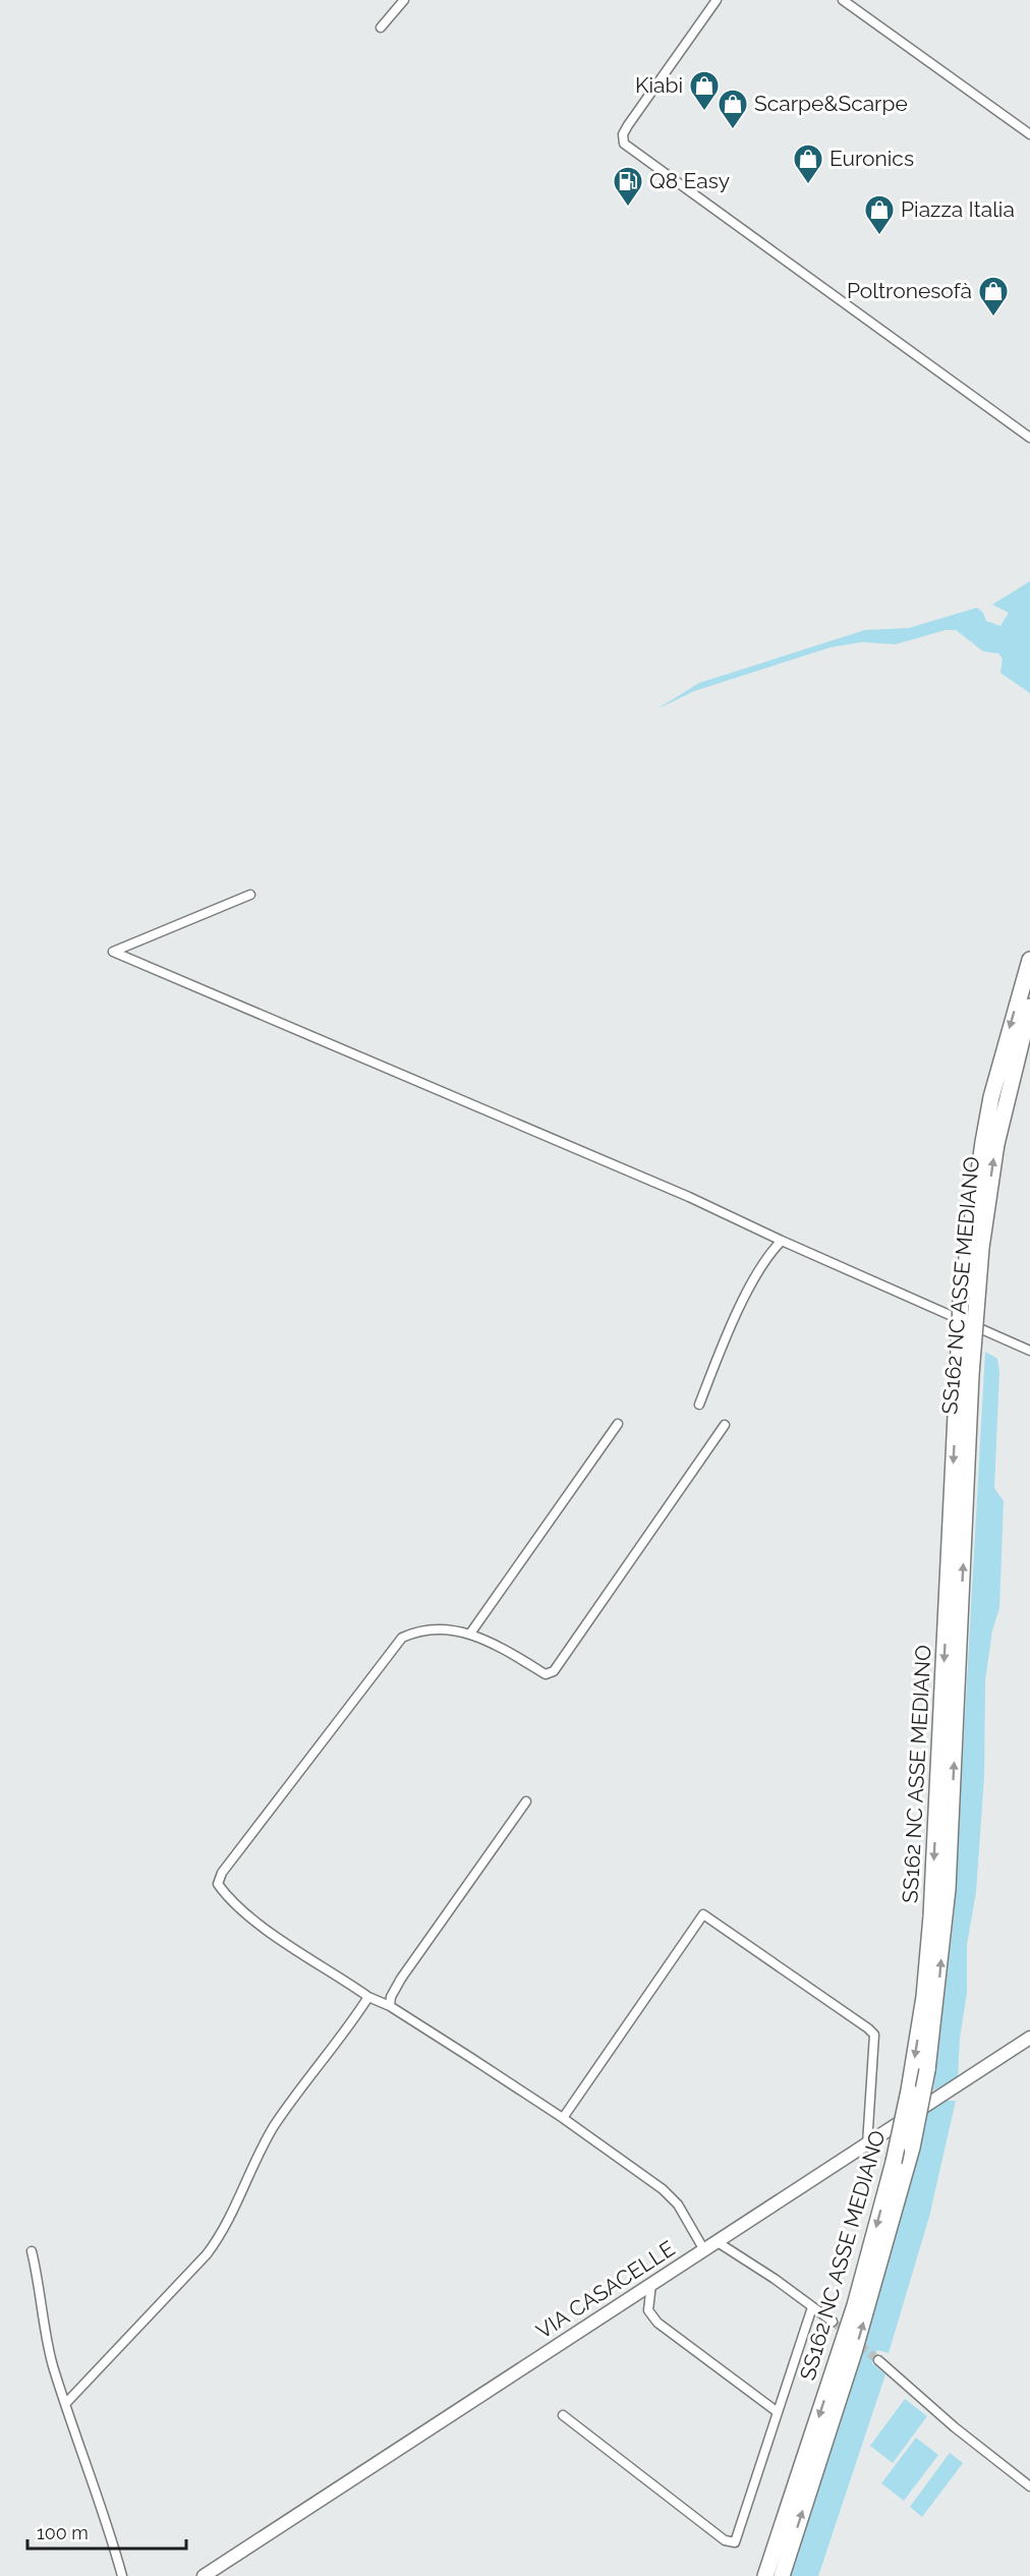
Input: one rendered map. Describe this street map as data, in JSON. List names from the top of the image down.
{
  "streets": {
    "highway": ["SS162 NC ASSE MEDIANO"],
    "street": ["VIA CASACELLE"]
  },
  "places": {
    "shop": [
      "Kiabi",
      "Scarpe&Scarpe",
      "Euronics",
      "Piazza Italia",
      "Poltronesofà"
    ],
    "fuel station": ["Q8 Easy"]
  },
  "scale_bar": "100 m"
}
